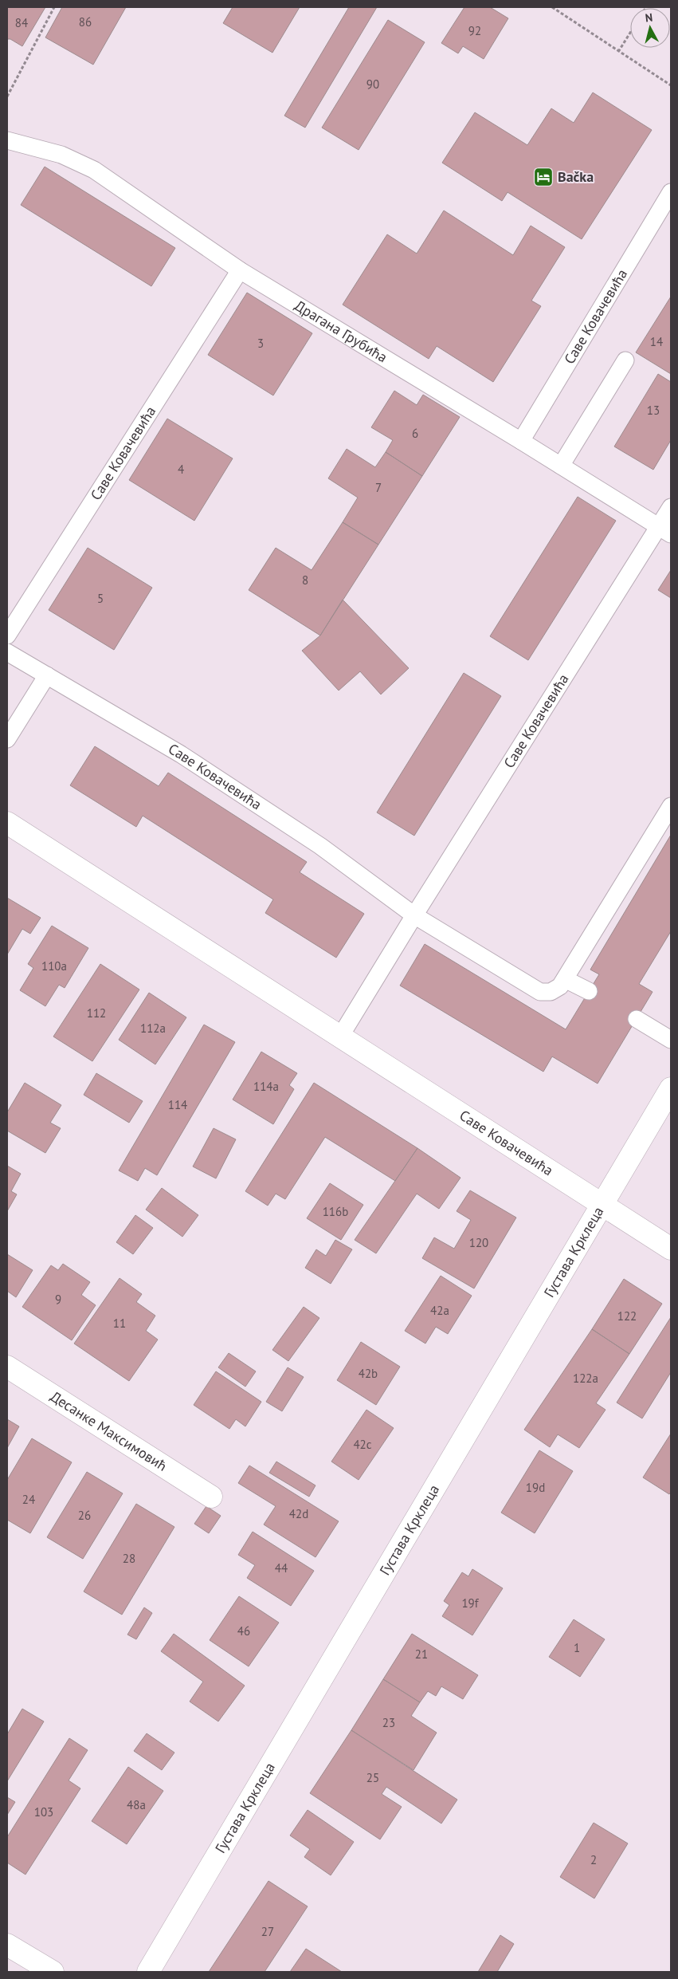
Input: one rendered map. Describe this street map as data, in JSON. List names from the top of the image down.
{
  "streets": {
    "street": ["Саве Ковачевића", "Густава Крклеца", "Десанке Максимовић"],
    "lane": ["Драгана Грубића"]
  },
  "crossings": [
    ["Саве Ковачевића", "Драгана Грубића"],
    ["Саве Ковачевића", "Густава Крклеца"]
  ],
  "places": {
    "hotel": ["Bačka"]
  },
  "house_numbers": [
    "86",
    "84",
    "92",
    "90",
    "14",
    "3",
    "13",
    "6",
    "4",
    "7",
    "8",
    "5",
    "110a",
    "112",
    "112a",
    "114a",
    "114",
    "116b",
    "120",
    "9",
    "42a",
    "122",
    "11",
    "42b",
    "122a",
    "42c",
    "19d",
    "24",
    "42d",
    "26",
    "28",
    "44",
    "19f",
    "46",
    "1",
    "21",
    "23",
    "25",
    "48a",
    "103",
    "2",
    "27"
  ],
  "north": "top"
}
